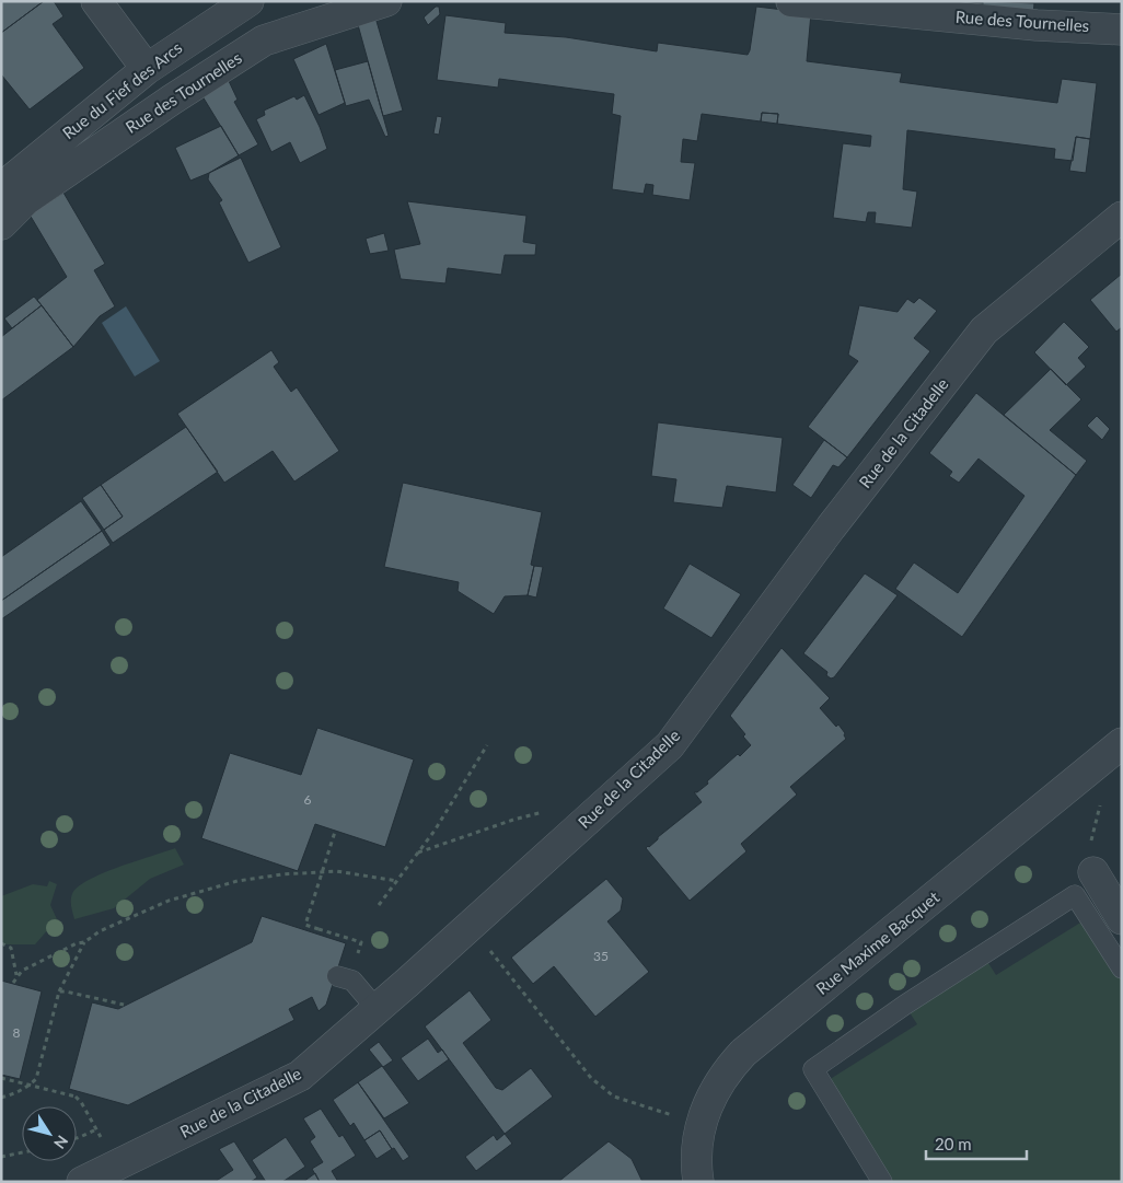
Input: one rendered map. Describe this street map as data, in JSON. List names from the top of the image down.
{
  "streets": {
    "street": [
      "Rue des Tournelles",
      "Rue du Fief des Arcs",
      "Rue de la Citadelle",
      "Rue Maxime Bacquet"
    ]
  },
  "house_numbers": ["6", "35", "8"],
  "scale_bar": "20 m",
  "north": "bottom right"
}
